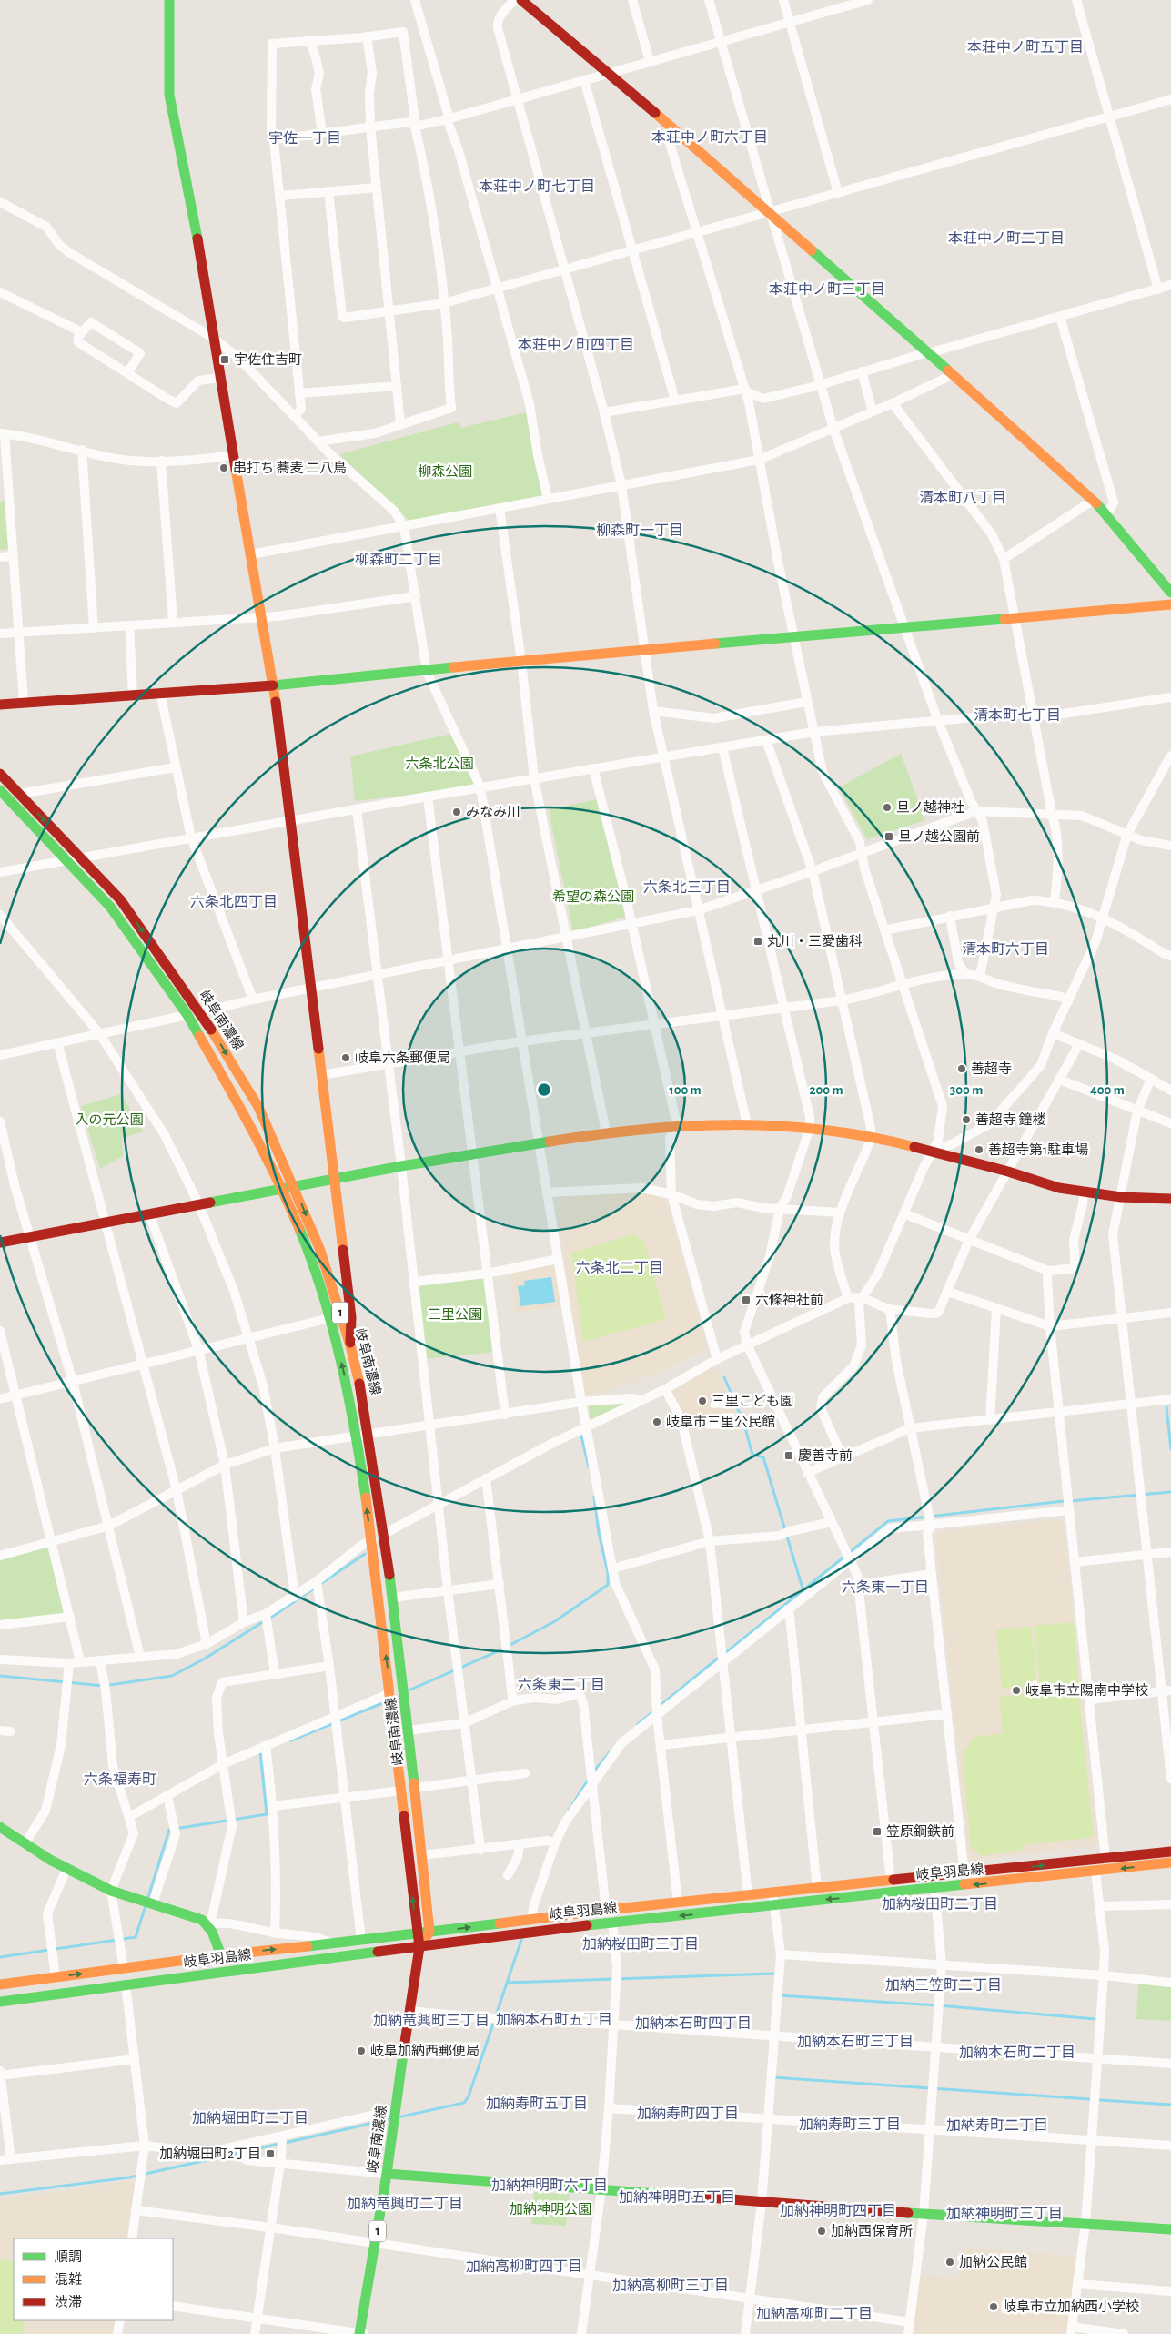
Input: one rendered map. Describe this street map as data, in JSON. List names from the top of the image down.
{
  "streets": {
    "street": ["岐阜南濃線", "1", "岐阜羽島線"]
  },
  "crossings": [
    ["岐阜南濃線", "岐阜羽島線"]
  ],
  "districts": [
    "本荘中ノ町五丁目",
    "本荘中ノ町六丁目",
    "宇佐一丁目",
    "本荘中ノ町七丁目",
    "本荘中ノ町二丁目",
    "本荘中ノ町三丁目",
    "本荘中ノ町四丁目",
    "清本町八丁目",
    "柳森町一丁目",
    "柳森町二丁目",
    "清本町七丁目",
    "六条北三丁目",
    "六条北四丁目",
    "清本町六丁目",
    "六条北二丁目",
    "六条東一丁目",
    "六条東二丁目",
    "六条福寿町",
    "加納桜田町二丁目",
    "加納桜田町三丁目",
    "加納三笠町二丁目",
    "加納本石町五丁目",
    "加納竜興町三丁目",
    "加納本石町四丁目",
    "加納本石町三丁目",
    "加納本石町二丁目",
    "加納寿町五丁目",
    "加納寿町四丁目",
    "加納堀田町二丁目",
    "加納寿町三丁目",
    "加納寿町二丁目",
    "加納神明町六丁目",
    "加納神明町五丁目",
    "加納竜興町二丁目",
    "加納神明町四丁目",
    "加納神明町三丁目",
    "加納高柳町四丁目",
    "加納高柳町三丁目",
    "加納高柳町二丁目"
  ],
  "parks": [
    "柳森公園",
    "六条北公園",
    "希望の森公園",
    "入の元公園",
    "三里公園",
    "加納神明公園"
  ],
  "places": {
    "transit": [
      "宇佐住吉町",
      "旦ノ越公園前",
      "丸川・三愛歯科",
      "六條神社前",
      "慶善寺前",
      "笠原鋼鉄前",
      "加納堀田町2丁目"
    ],
    "other": [
      "串打ち 蕎麦 二八鳥",
      "旦ノ越神社",
      "みなみ川",
      "岐阜六条郵便局",
      "善超寺",
      "善超寺 鐘楼",
      "善超寺第1駐車場",
      "三里こども園",
      "岐阜市三里公民館",
      "岐阜市立陽南中学校",
      "岐阜加納西郵便局",
      "加納西保育所",
      "加納公民館",
      "岐阜市立加納西小学校"
    ]
  },
  "legend": ["順調", "混雑", "渋滞"],
  "rings": [
    "100 m",
    "200 m",
    "300 m",
    "400 m"
  ]
}
